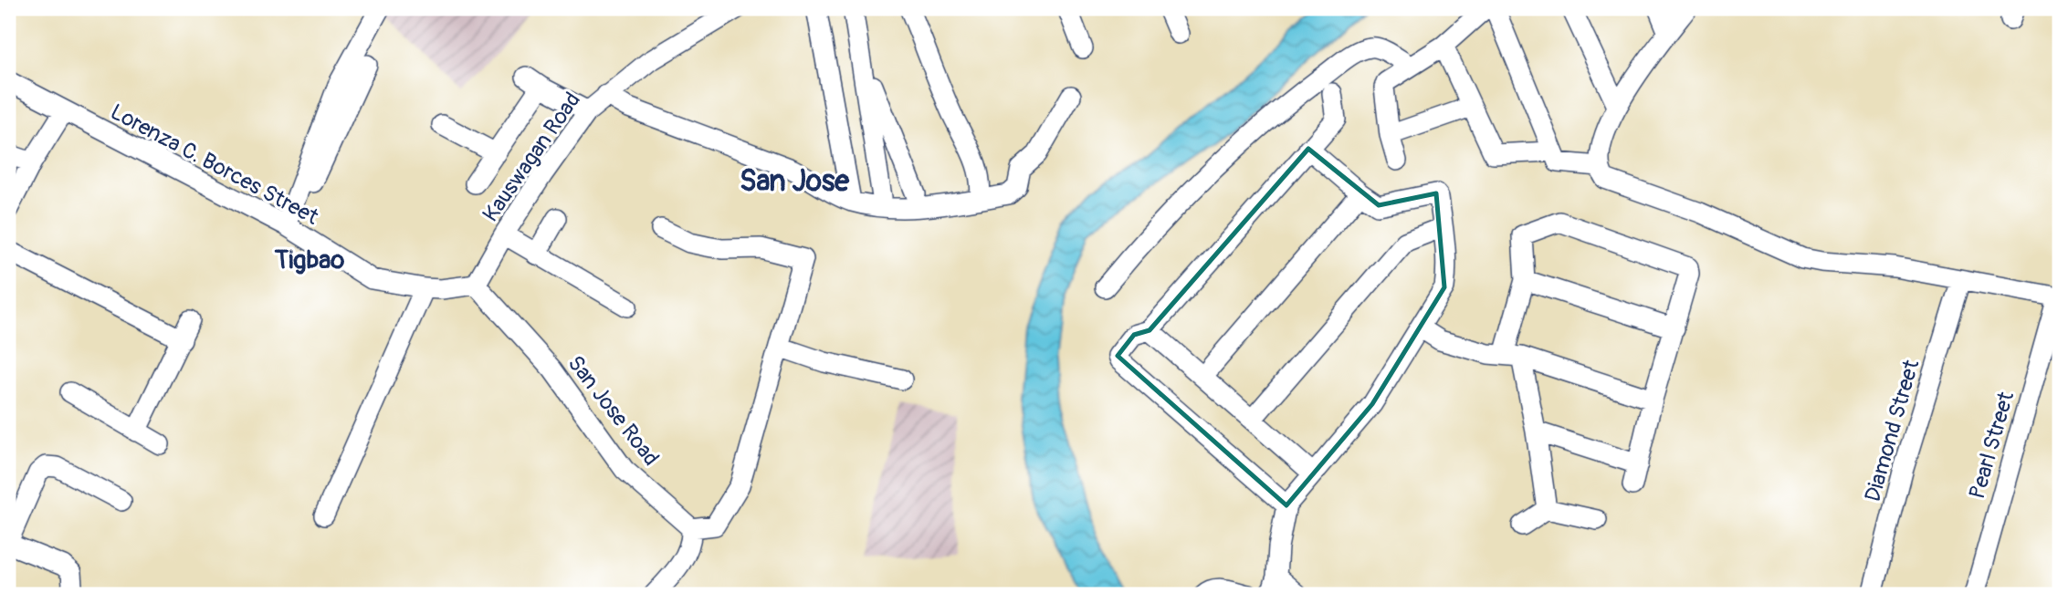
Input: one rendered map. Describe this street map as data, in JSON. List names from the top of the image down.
{
  "streets": {
    "street": [
      "Kauswagan Road",
      "Lorenza C. Borces Street",
      "San Jose Road",
      "Diamond Street",
      "Pearl Street"
    ]
  },
  "crossings": [
    ["Kauswagan Road", "Lorenza C. Borces Street"],
    ["Kauswagan Road", "San Jose Road"],
    ["Lorenza C. Borces Street", "San Jose Road"]
  ],
  "districts": ["San Jose", "Tigbao"]
}
